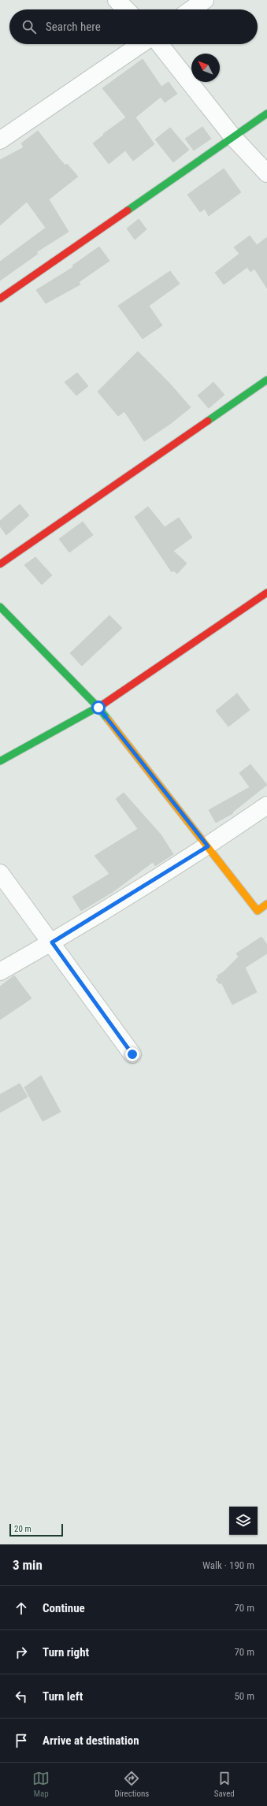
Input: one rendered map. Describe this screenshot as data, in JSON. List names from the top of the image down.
{
  "scale_bar": "20 m",
  "north": "top left",
  "page": {
    "search": "Search here",
    "scale": "20 m",
    "heading": ["3 min", "Walk · 190 m"],
    "list": [
      ["Continue", "70 m"],
      ["Turn right", "70 m"],
      ["Turn left", "50 m"],
      "Arrive at destination"
    ],
    "nav": ["Map", "Directions", "Saved"]
  }
}
